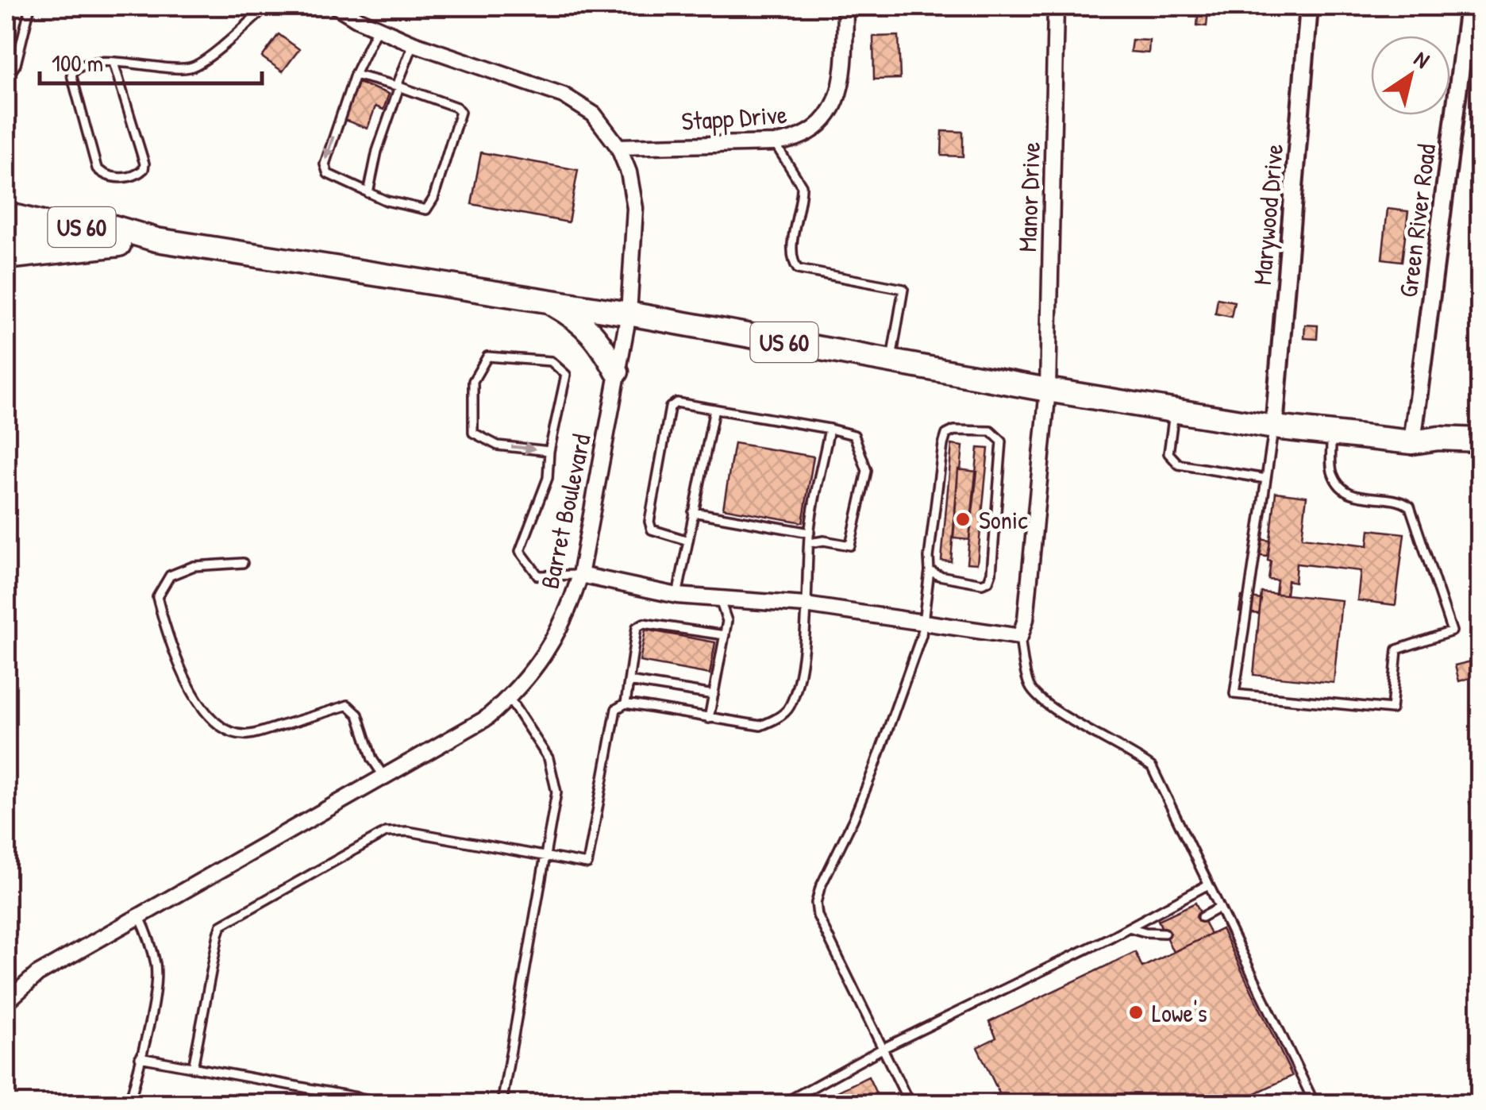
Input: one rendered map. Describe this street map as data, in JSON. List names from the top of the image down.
{
  "streets": {
    "main road": ["US 60"],
    "street": [
      "Stapp Drive",
      "Manor Drive",
      "Marywood Drive",
      "Green River Road",
      "Barret Boulevard"
    ]
  },
  "crossings": [
    ["Stapp Drive", "Barret Boulevard"],
    ["Manor Drive", "US 60"],
    ["Marywood Drive", "US 60"],
    ["Green River Road", "US 60"],
    ["US 60", "Barret Boulevard"]
  ],
  "places": ["Sonic", "Lowe's"],
  "scale_bar": "100 m",
  "north": "top right"
}
